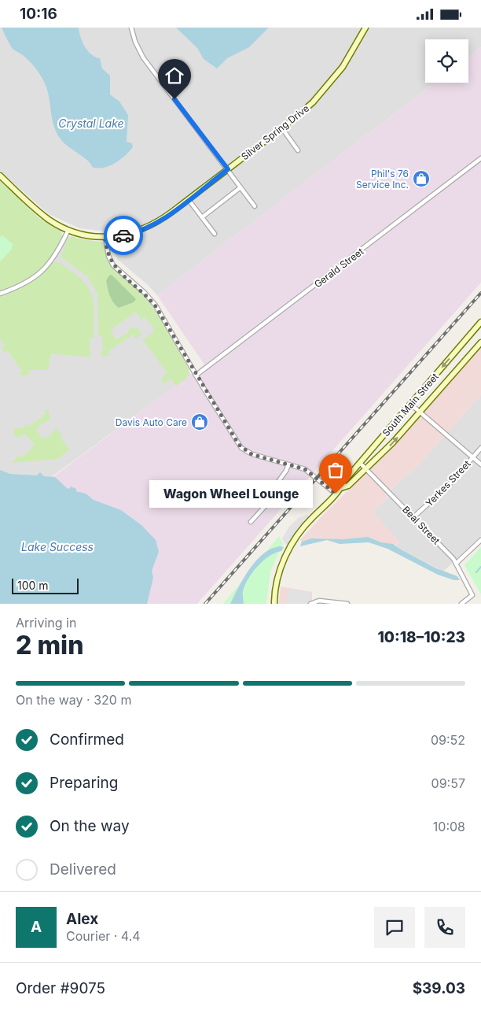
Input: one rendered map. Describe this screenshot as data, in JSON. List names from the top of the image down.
{
  "streets": {
    "street": [
      "Silver Spring Drive",
      "Gerald Street",
      "South Main Street",
      "Yerkes Street",
      "Beal Street"
    ]
  },
  "crossings": [
    ["South Main Street", "Beal Street"],
    ["Yerkes Street", "Beal Street"]
  ],
  "water": ["Crystal Lake", "Lake Success"],
  "places": {
    "shop": ["Phil's 76 Service Inc.", "Davis Auto Care"],
    "other": ["Wagon Wheel Lounge"]
  },
  "scale_bar": "100 m",
  "page": {
    "status": "10:16",
    "bubble": "Wagon Wheel Lounge",
    "scale": "100 m",
    "heading": ["2 min", "Arriving in", "10:18–10:23"],
    "panel": [
      "Alex",
      "Courier · 4.4",
      "Order #9075",
      "$39.03"
    ],
    "bar": "On the way · 320 m",
    "list": [
      ["Confirmed", "09:52"],
      ["Preparing", "09:57"],
      ["On the way", "10:08"],
      "Delivered"
    ],
    "round": "A"
  }
}
